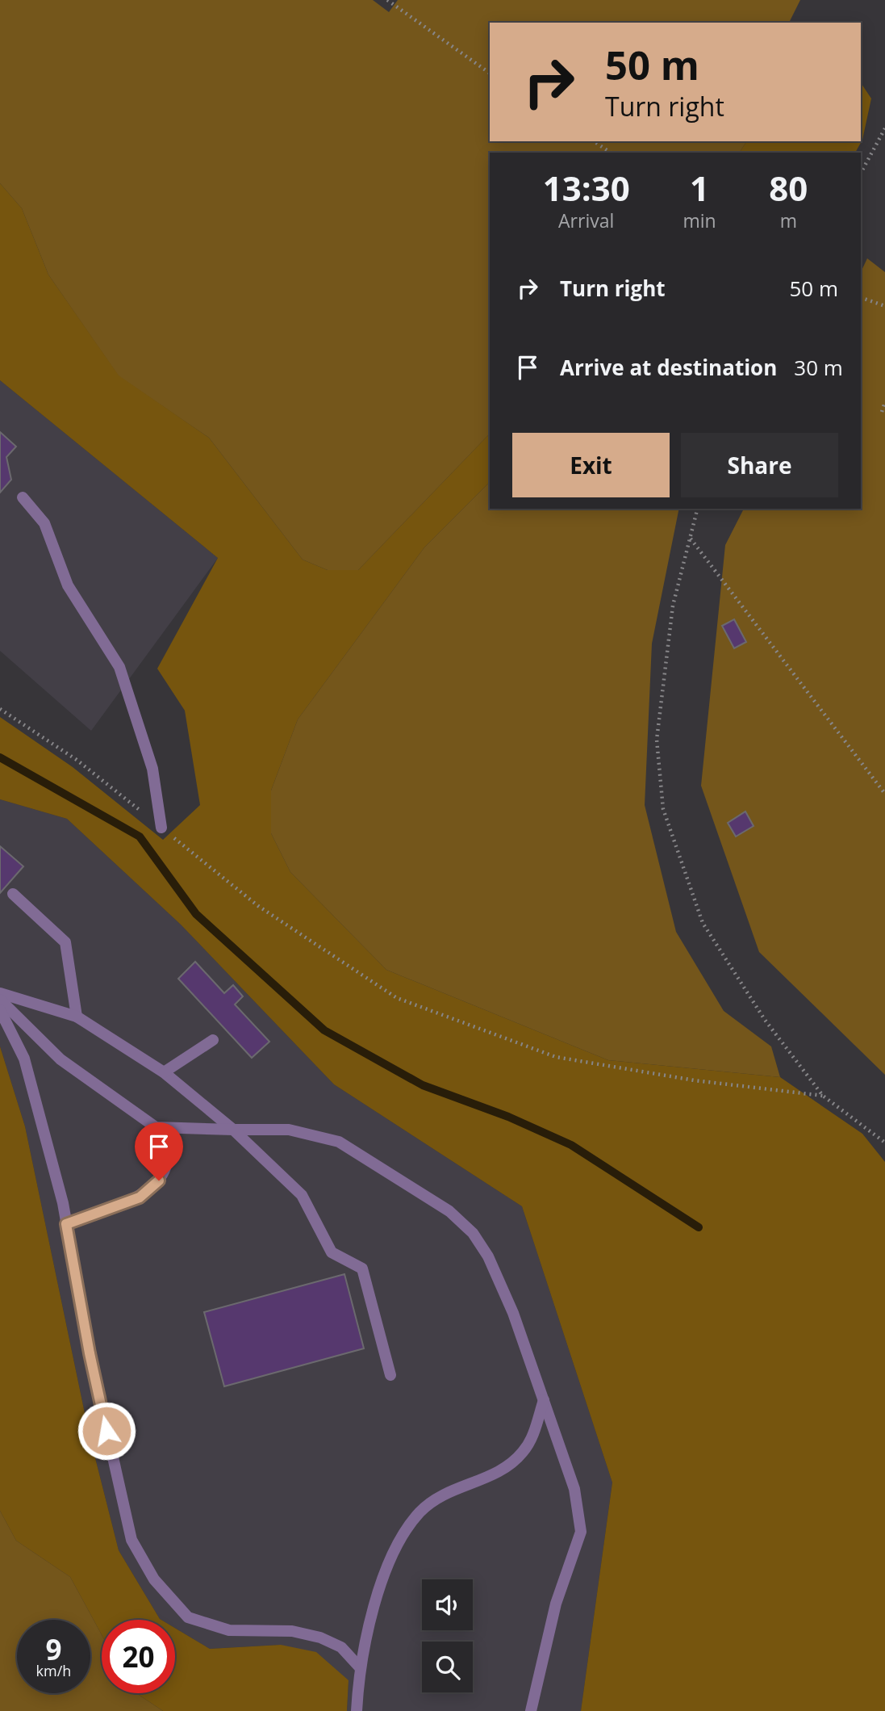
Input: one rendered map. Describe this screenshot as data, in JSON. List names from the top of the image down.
{
  "page": {
    "turn": ["50 m", "Turn right"],
    "eta": [
      "13:30",
      "Arrival",
      "1",
      "min",
      "80",
      "m"
    ],
    "list": [
      {
        "name": "Turn right",
        "value": "50 m"
      },
      {
        "name": "Arrive at destination",
        "value": "30 m"
      }
    ],
    "buttons": ["Exit", "Share"],
    "speed": "9 km/h",
    "limit": "20"
  }
}
